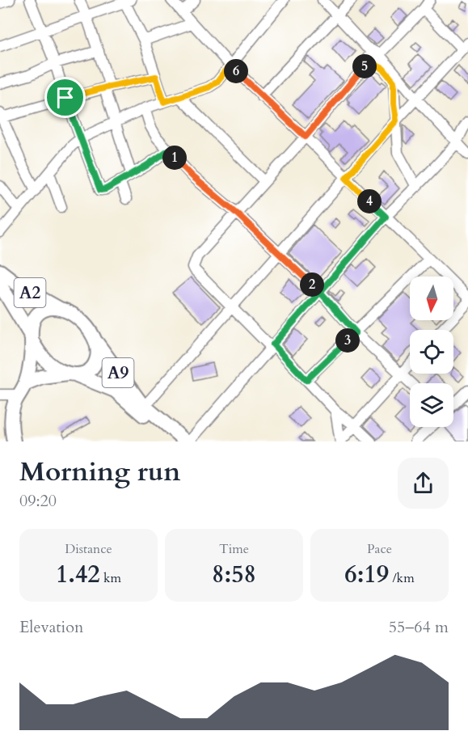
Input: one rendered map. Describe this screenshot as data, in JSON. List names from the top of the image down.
{
  "streets": {
    "highway": ["A2", "A9"]
  },
  "crossings": [
    ["A2", "A9"]
  ],
  "north": "bottom",
  "page": {
    "pins": [
      "5",
      "6",
      "1",
      "4",
      "2",
      "3"
    ],
    "heading": ["Morning run", "09:20"],
    "stats": [
      ["Distance", "1.42 km"],
      ["Time", "8:58"],
      ["Pace", "6:19 /km"]
    ],
    "chart": ["Elevation", "55–64 m"]
  }
}
